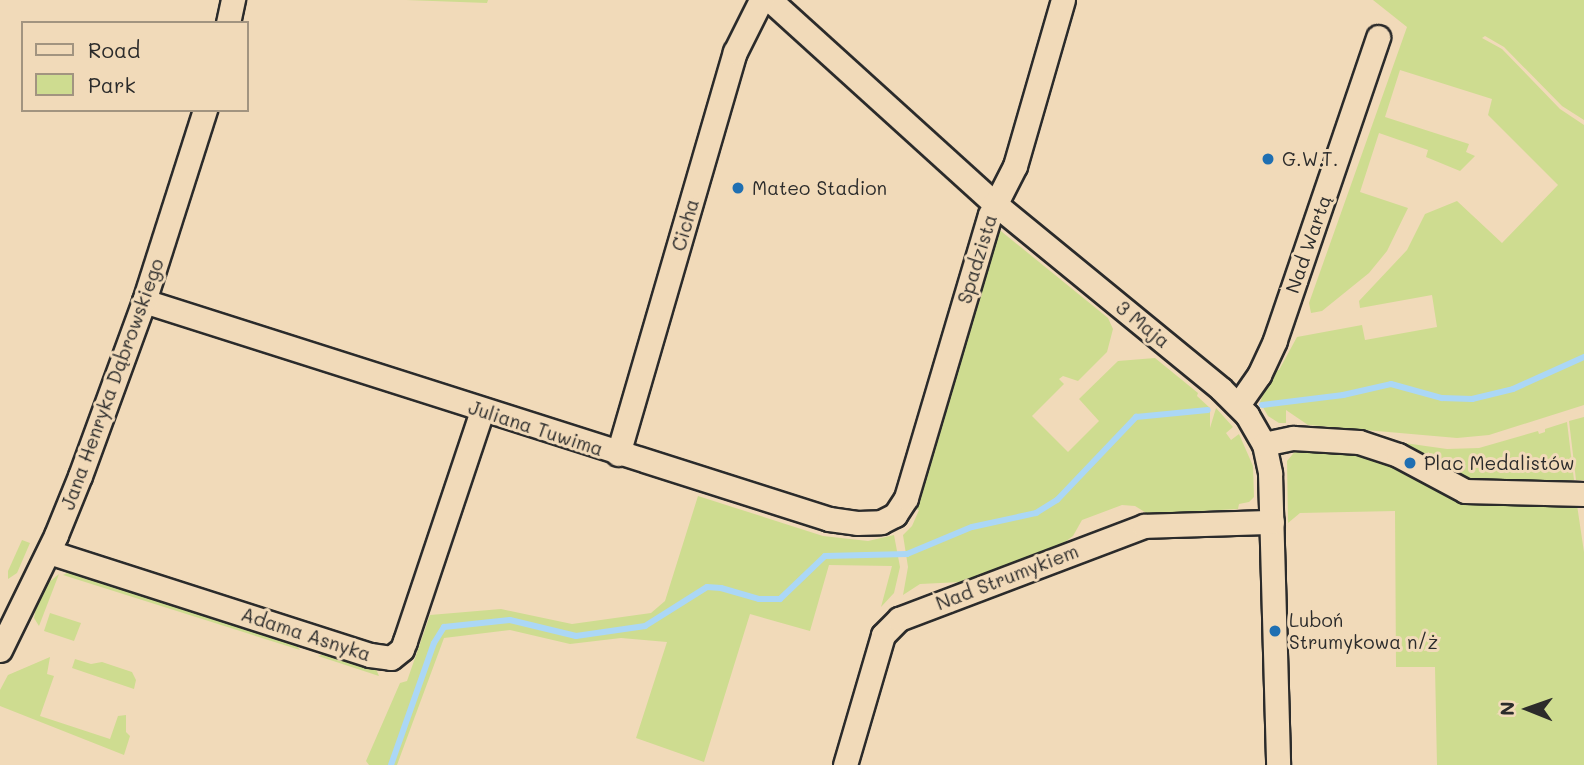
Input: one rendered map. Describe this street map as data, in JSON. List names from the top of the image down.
{
  "streets": {
    "street": [
      "Cicha",
      "Nad Wartą",
      "Spadzista",
      "3 Maja",
      "Jana Henryka Dąbrowskiego",
      "Juliana Tuwima",
      "Nad Strumykiem",
      "Adama Asnyka"
    ]
  },
  "crossings": [
    ["Cicha", "Juliana Tuwima"],
    ["Nad Wartą", "3 Maja"],
    ["Spadzista", "3 Maja"],
    ["Spadzista", "Juliana Tuwima"],
    ["3 Maja", "Nad Strumykiem"],
    ["Jana Henryka Dąbrowskiego", "Juliana Tuwima"],
    ["Jana Henryka Dąbrowskiego", "Adama Asnyka"],
    ["Juliana Tuwima", "Adama Asnyka"]
  ],
  "places": [
    "G.W.T.",
    "Mateo Stadion",
    "Plac Medalistów",
    "Luboń Strumykowa n/ż"
  ],
  "legend": ["Road", "Park"],
  "north": "left"
}
